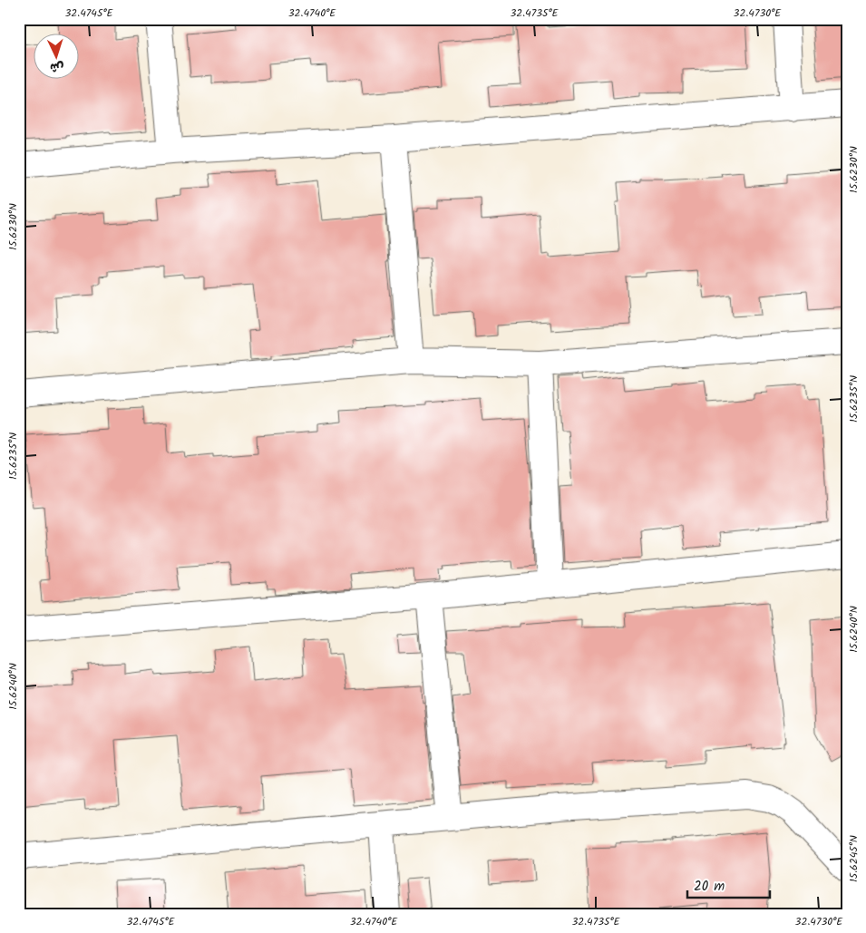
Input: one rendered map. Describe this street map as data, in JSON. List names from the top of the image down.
{
  "scale_bar": "20 m",
  "north": "bottom",
  "coordinates": [
    "32.4745°E",
    "32.4740°E",
    "32.4735°E",
    "32.4730°E",
    "15.6230°N",
    "15.6235°N",
    "15.6240°N",
    "15.6245°N"
  ]
}
